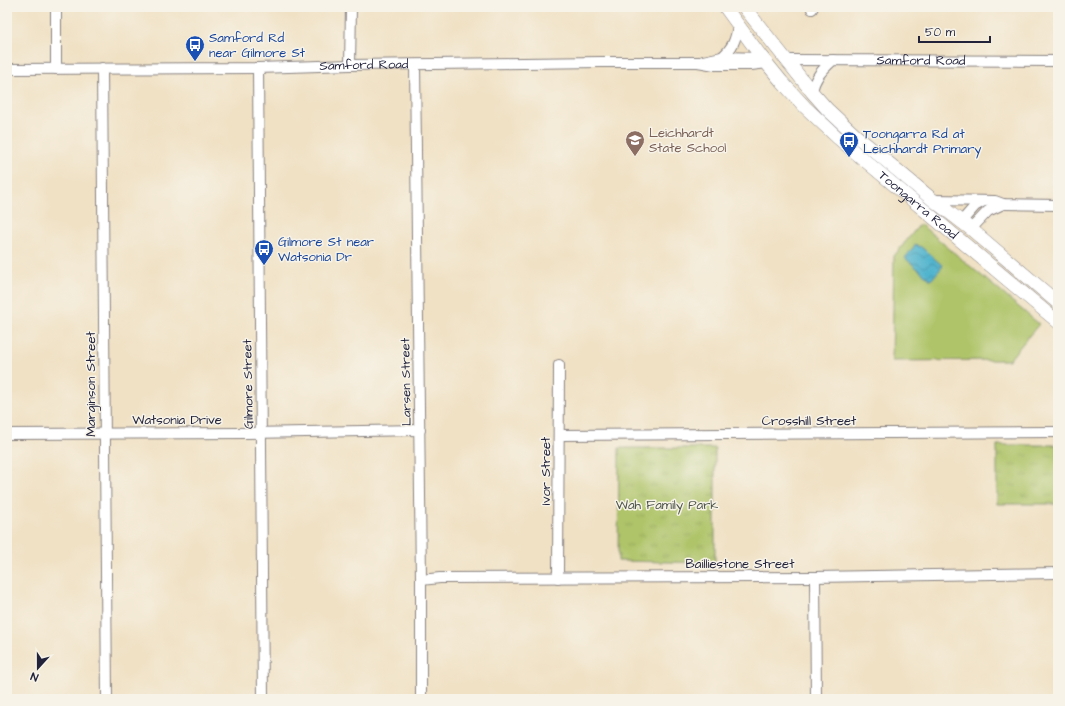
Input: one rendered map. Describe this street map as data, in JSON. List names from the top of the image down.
{
  "streets": {
    "main road": ["Samford Road", "Toongarra Road"],
    "street": [
      "Larsen Street",
      "Marginson Street",
      "Gilmore Street",
      "Watsonia Drive",
      "Crosshill Street",
      "Ivor Street",
      "Bailliestone Street"
    ]
  },
  "crossings": [
    ["Samford Road", "Toongarra Road"],
    ["Samford Road", "Larsen Street"],
    ["Samford Road", "Marginson Street"],
    ["Samford Road", "Gilmore Street"],
    ["Larsen Street", "Watsonia Drive"],
    ["Larsen Street", "Bailliestone Street"],
    ["Marginson Street", "Watsonia Drive"],
    ["Gilmore Street", "Watsonia Drive"],
    ["Crosshill Street", "Ivor Street"],
    ["Ivor Street", "Bailliestone Street"]
  ],
  "parks": ["Wah Family Park"],
  "places": {
    "bus stop": ["Samford Rd near Gilmore St", "Toongarra Rd at Leichhardt Primary", "Gilmore St near Watsonia Dr"],
    "school or university": ["Leichhardt State School"]
  },
  "scale_bar": "50 m",
  "north": "bottom"
}
